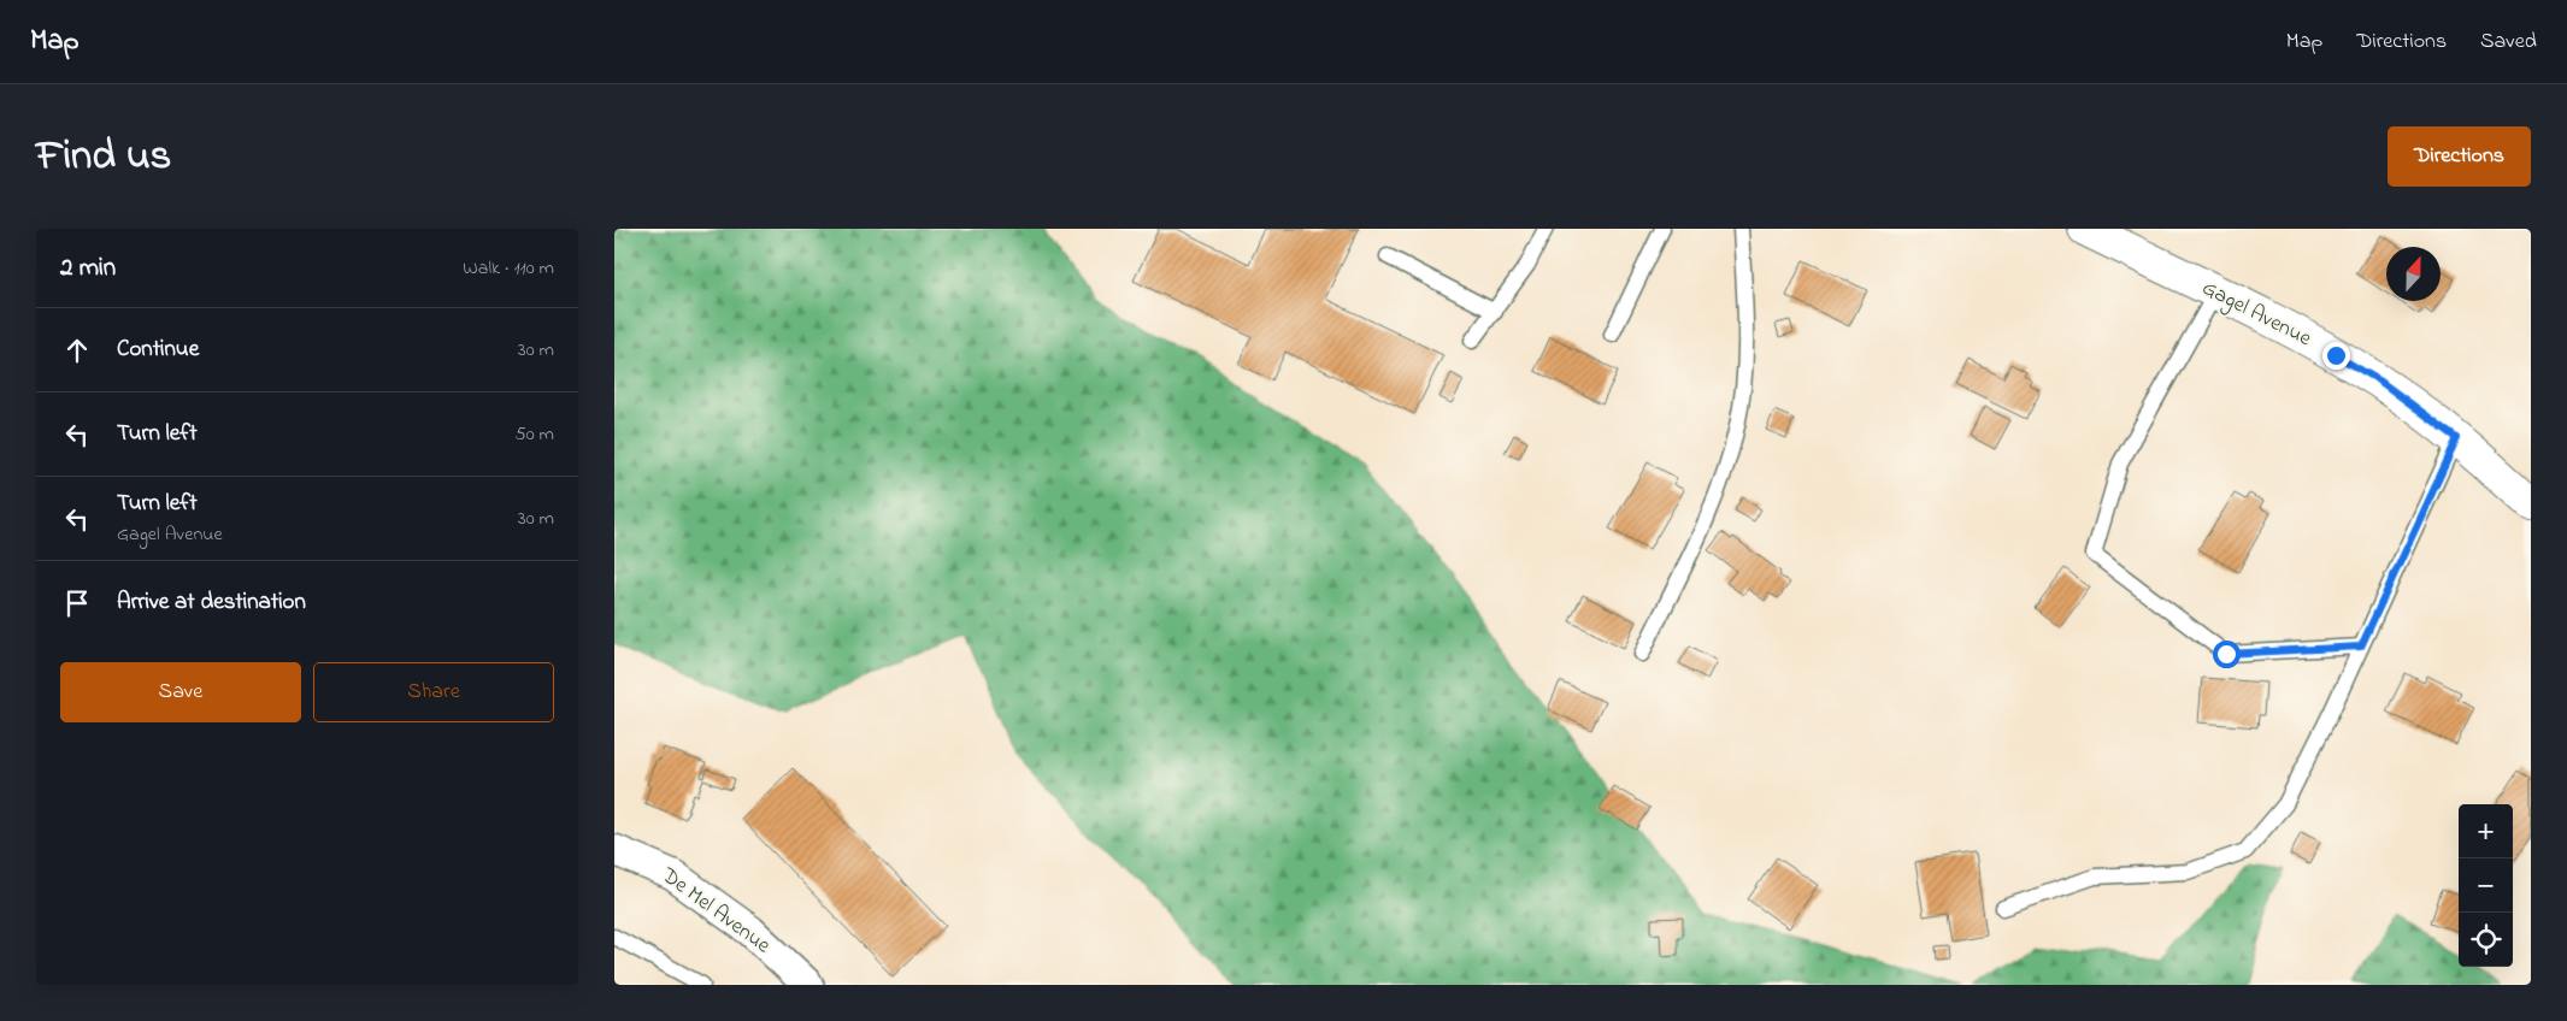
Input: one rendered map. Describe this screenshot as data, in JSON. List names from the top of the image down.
{
  "streets": {
    "street": ["Gagel Avenue", "De Mel Avenue"]
  },
  "north": "top",
  "page": {
    "header": "Map",
    "nav": ["Map", "Directions", "Saved"],
    "title": "Find us",
    "buttons": [
      "Directions",
      ["Save", "Share"]
    ],
    "heading": ["2 min", "Walk · 110 m"],
    "list": [
      ["Continue", "30 m"],
      ["Turn left", "50 m"],
      ["Turn left", "Gagel Avenue", "30 m"],
      "Arrive at destination"
    ],
    "map_buttons": ["+", "−"]
  }
}
